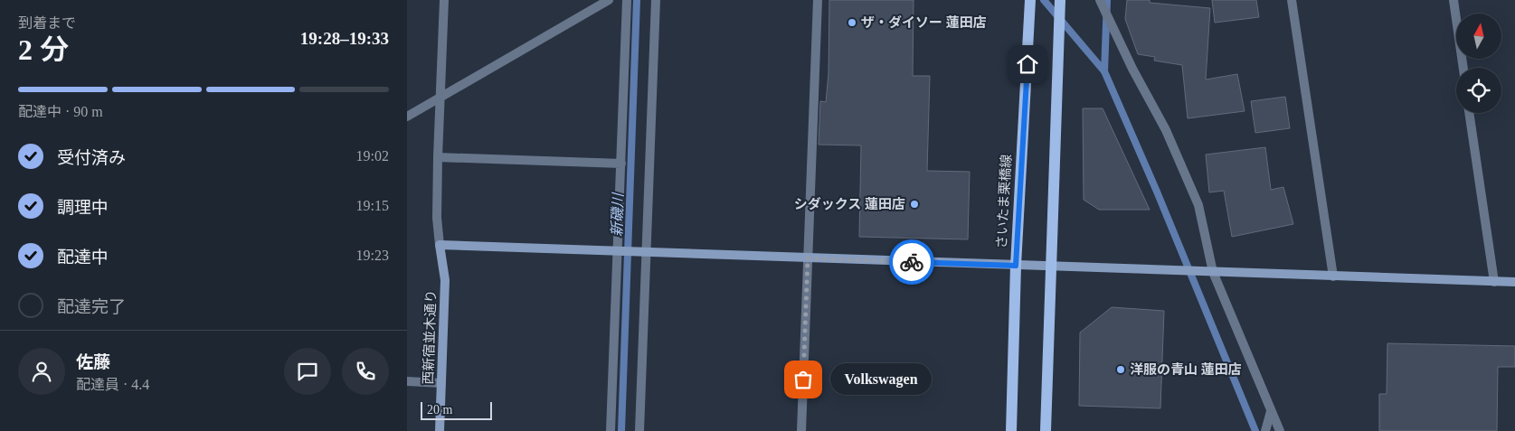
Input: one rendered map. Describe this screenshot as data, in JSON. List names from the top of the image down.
{
  "streets": {
    "main road": ["さいたま栗橋線"],
    "street": ["西新宿並木通り"]
  },
  "water": ["新磯川"],
  "places": [
    "ザ・ダイソー 蓮田店",
    "シダックス 蓮田店",
    "洋服の青山 蓮田店",
    "Volkswagen"
  ],
  "scale_bar": "20 m",
  "north": "top",
  "page": {
    "heading": ["2 分", "到着まで", "19:28–19:33"],
    "panel": ["佐藤", "配達員 · 4.4"],
    "bar": "配達中 · 90 m",
    "list": [
      ["受付済み", "19:02"],
      ["調理中", "19:15"],
      ["配達中", "19:23"],
      "配達完了"
    ],
    "bubble": "Volkswagen",
    "scale": "20 m"
  }
}
